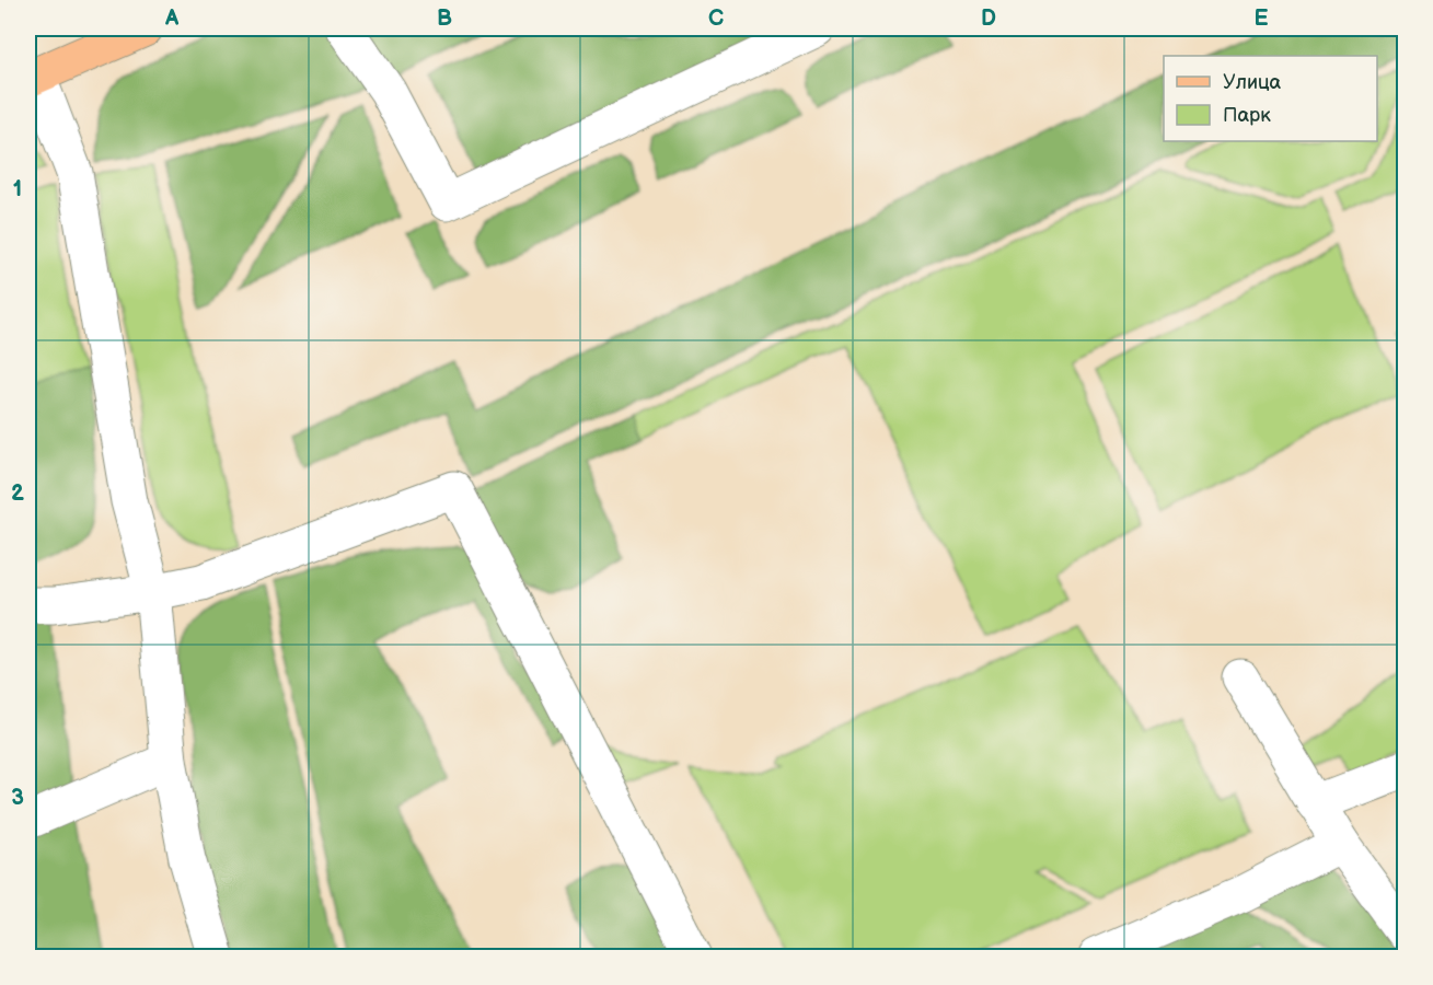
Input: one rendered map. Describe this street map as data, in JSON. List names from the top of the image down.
{
  "legend": ["Улица", "Парк"],
  "grid": {
    "columns": [
      "A",
      "B",
      "C",
      "D",
      "E"
    ],
    "rows": ["1", "2", "3"]
  }
}
